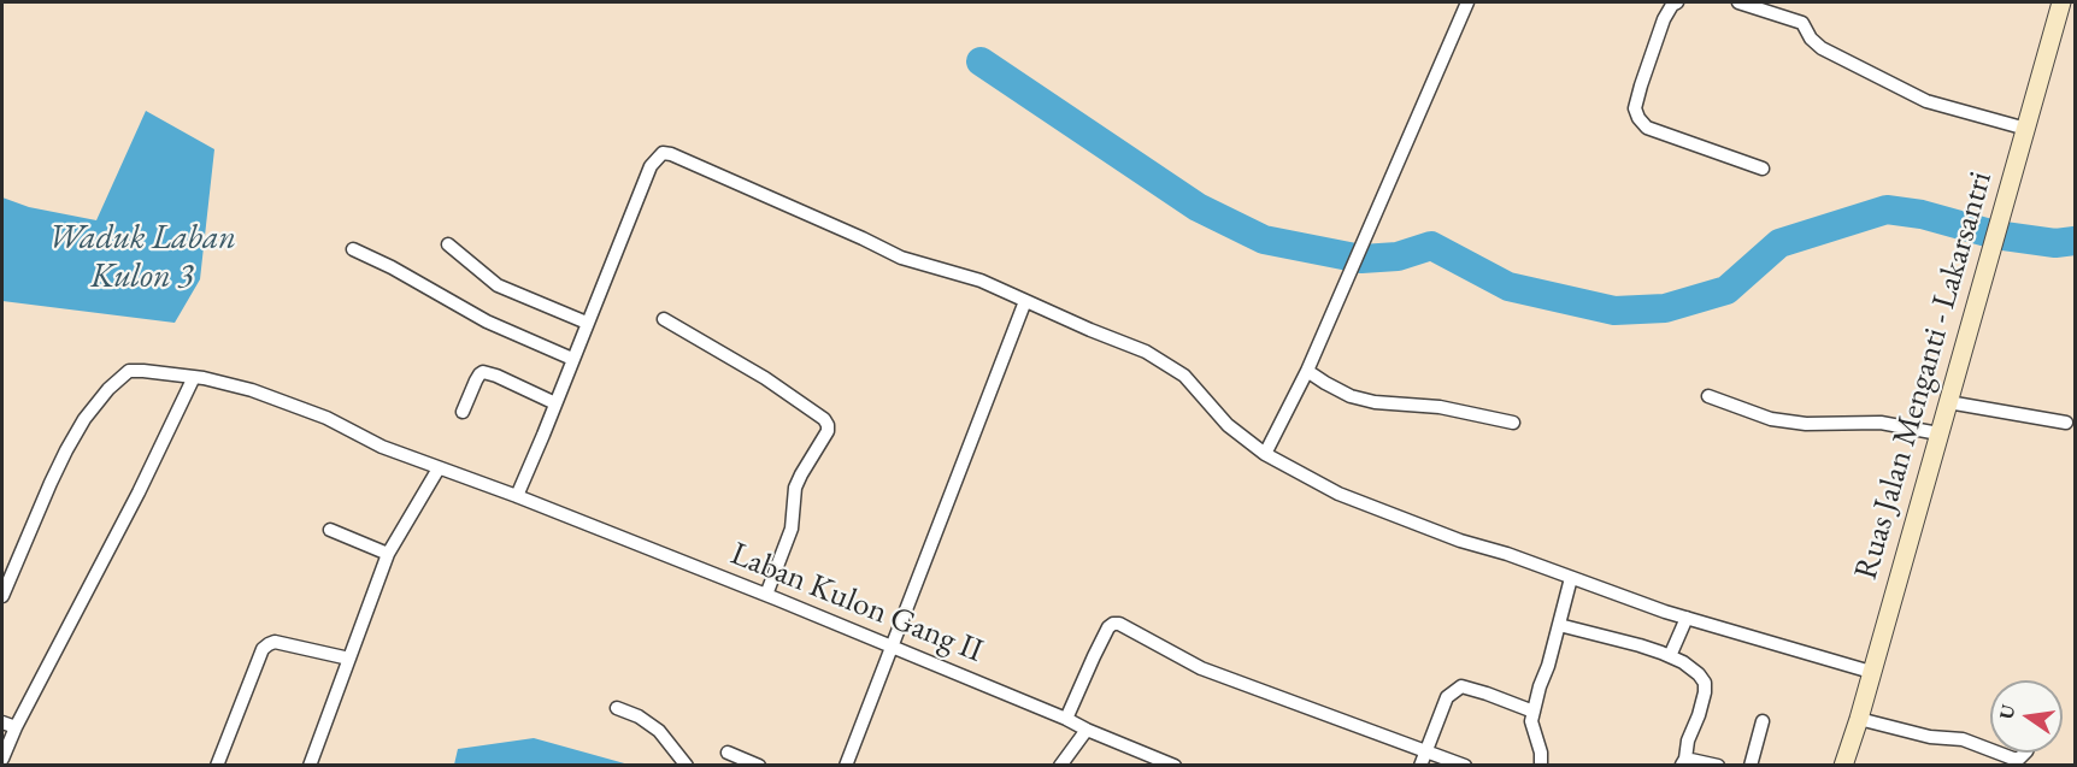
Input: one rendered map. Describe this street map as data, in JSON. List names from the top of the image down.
{
  "streets": {
    "main road": ["Ruas Jalan Menganti - Lakarsantri"],
    "street": ["Laban Kulon Gang II"]
  },
  "water": ["Waduk Laban Kulon 3"],
  "north": "left"
}
